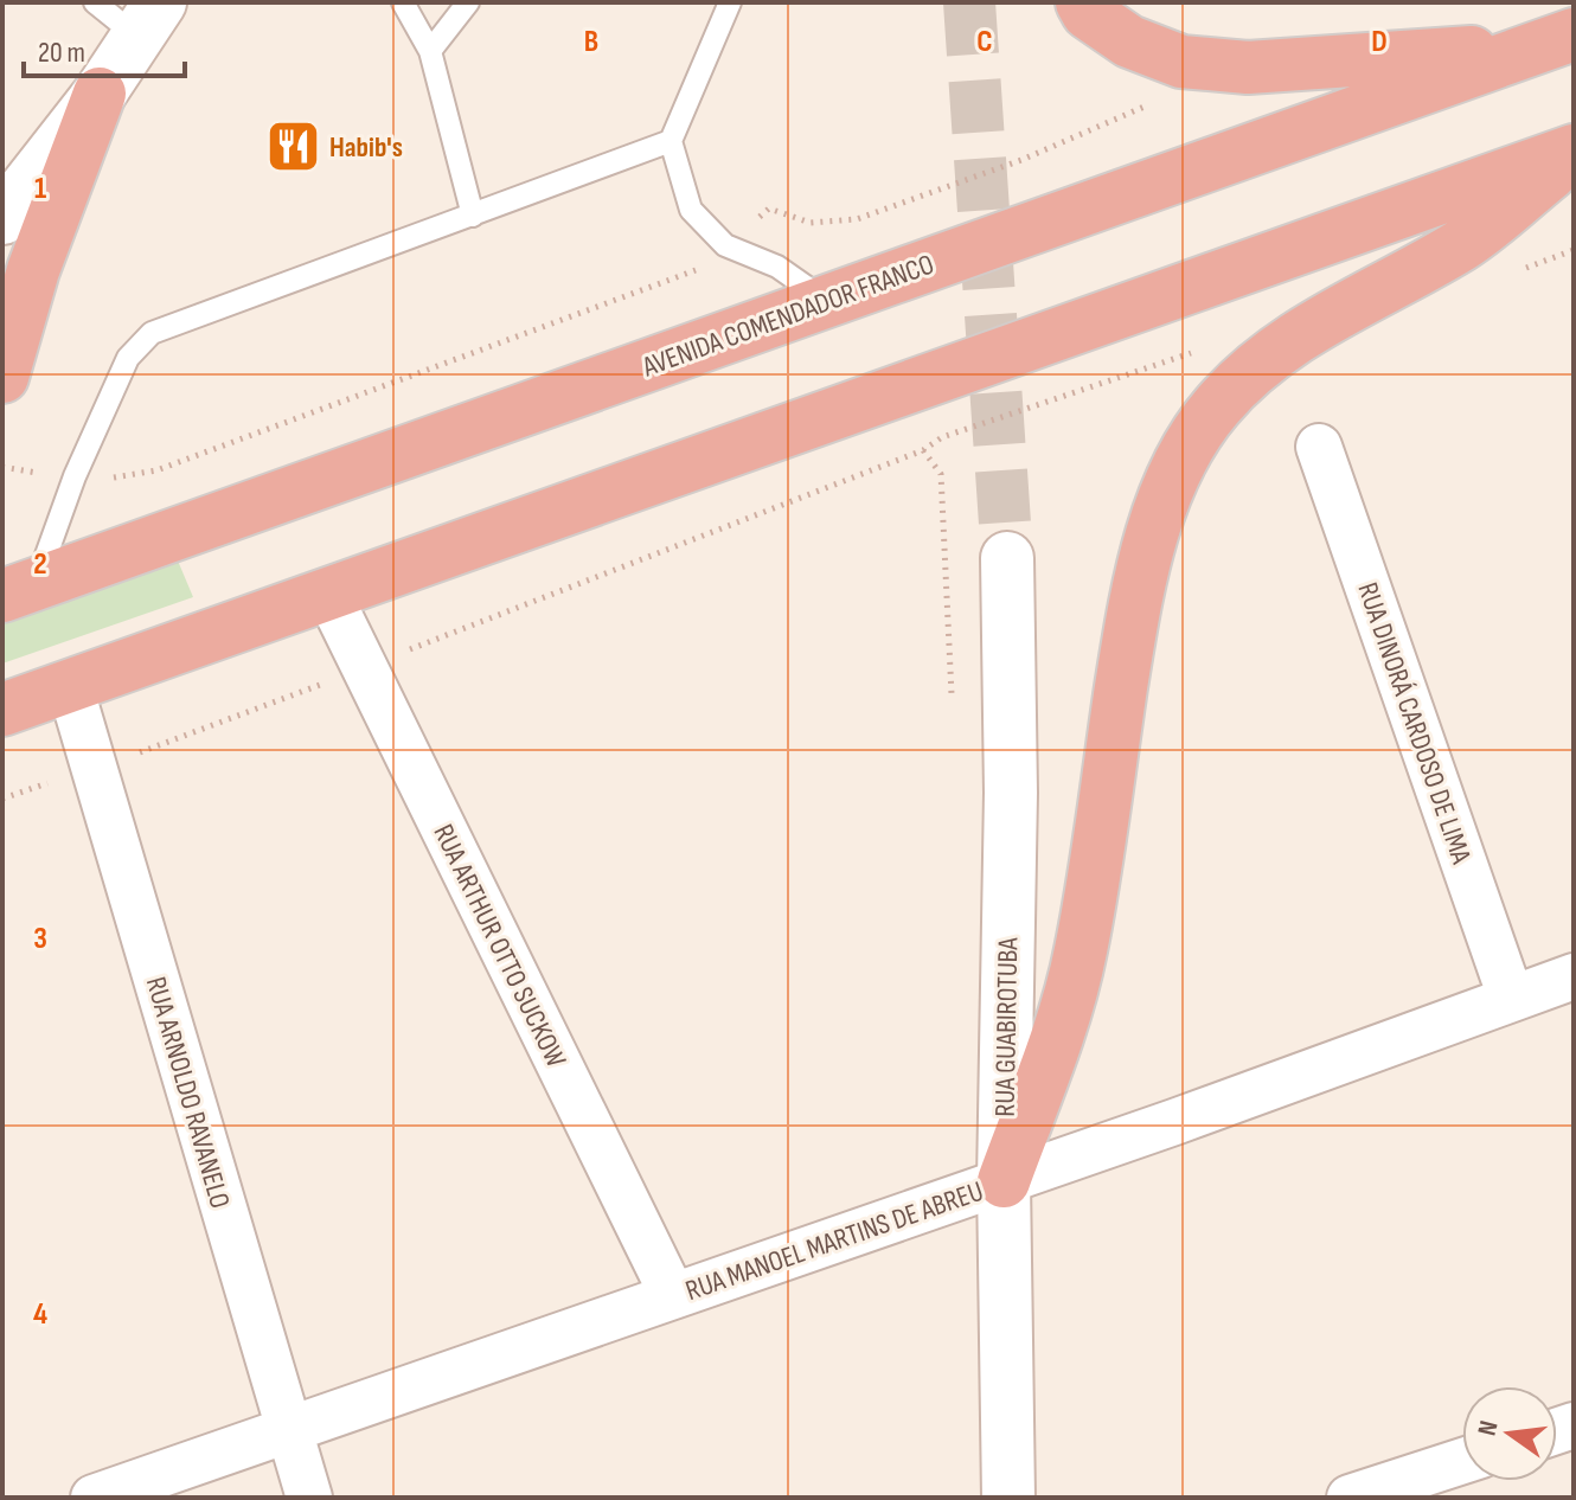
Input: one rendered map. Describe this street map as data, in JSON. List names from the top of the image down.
{
  "streets": {
    "highway": ["AVENIDA COMENDADOR FRANCO"],
    "main road": ["RUA GUABIROTUBA"],
    "street": [
      "RUA DINORÁ CARDOSO DE LIMA",
      "RUA ARTHUR OTTO SUCKOW",
      "RUA ARNOLDO RAVANELO",
      "RUA MANOEL MARTINS DE ABREU"
    ]
  },
  "crossings": [
    ["RUA DINORÁ CARDOSO DE LIMA", "RUA MANOEL MARTINS DE ABREU"],
    ["RUA ARTHUR OTTO SUCKOW", "RUA MANOEL MARTINS DE ABREU"],
    ["RUA GUABIROTUBA", "RUA MANOEL MARTINS DE ABREU"],
    ["RUA ARNOLDO RAVANELO", "RUA MANOEL MARTINS DE ABREU"]
  ],
  "places": {
    "restaurant": ["Habib's"]
  },
  "scale_bar": "20 m",
  "north": "left",
  "grid": {
    "columns": ["B", "C", "D"],
    "rows": [
      "1",
      "2",
      "3",
      "4"
    ]
  }
}
